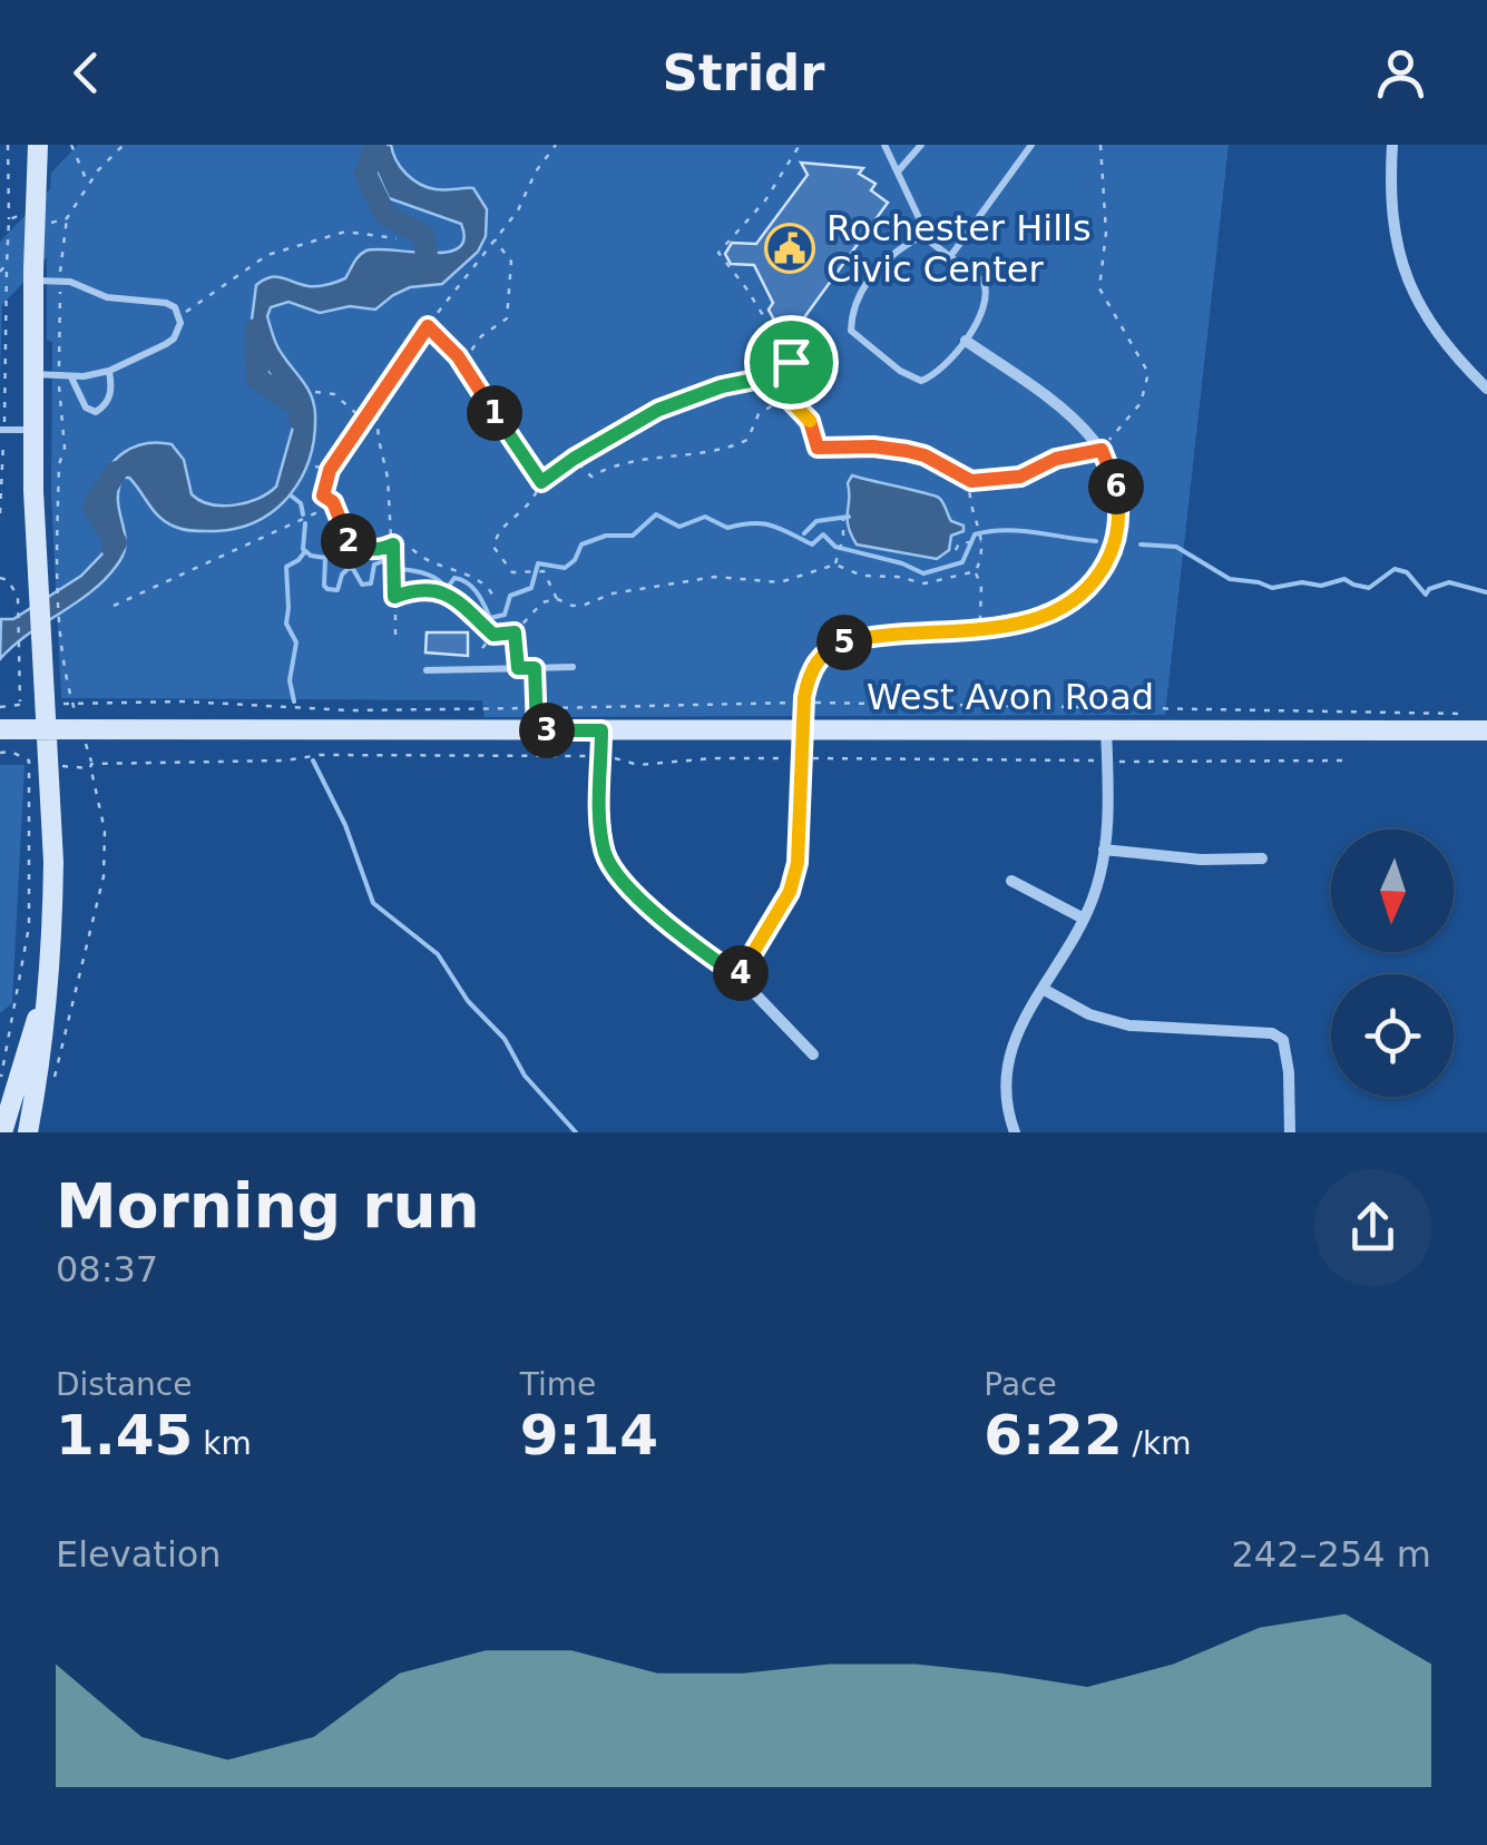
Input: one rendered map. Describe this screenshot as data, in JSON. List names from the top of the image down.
{
  "streets": {
    "street": ["West Avon Road"]
  },
  "places": {
    "public building": ["Rochester Hills Civic Center"]
  },
  "north": "bottom",
  "page": {
    "header": "Stridr",
    "pins": [
      "1",
      "6",
      "2",
      "5",
      "3",
      "4"
    ],
    "heading": ["Morning run", "08:37"],
    "stats": [
      ["Distance", "1.45 km"],
      ["Time", "9:14"],
      ["Pace", "6:22 /km"]
    ],
    "chart": ["Elevation", "242–254 m"]
  }
}
